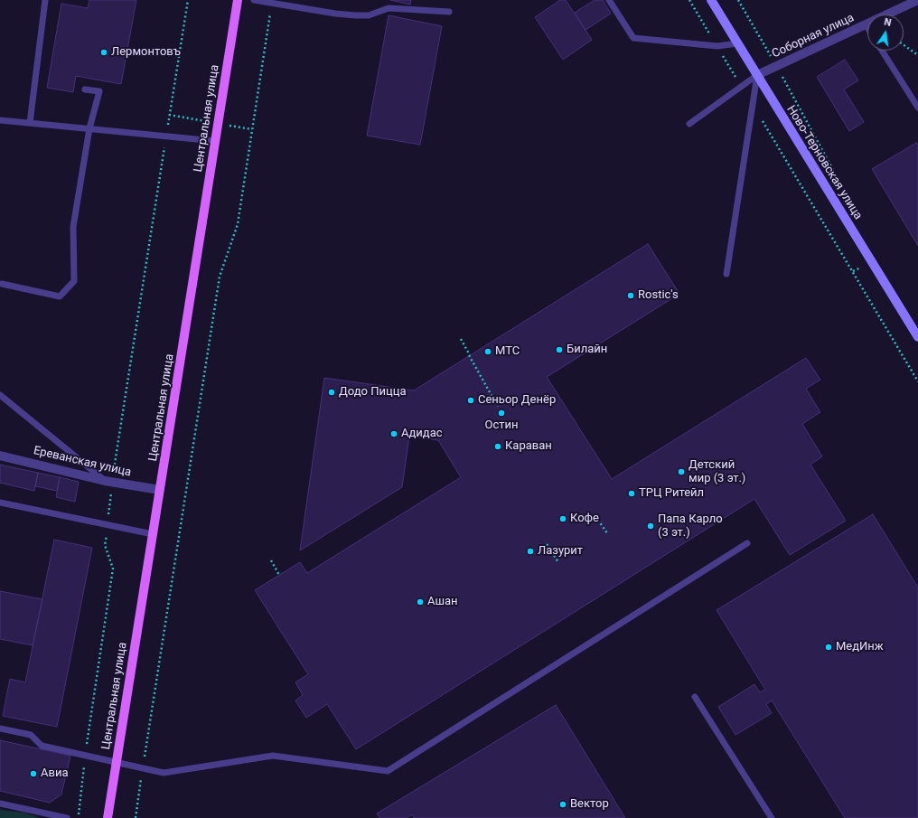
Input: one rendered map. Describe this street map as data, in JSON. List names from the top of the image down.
{
  "streets": {
    "main road": ["Центральная улица", "Ново-Терновская улица"],
    "street": ["Соборная улица", "Ереванская улица"]
  },
  "crossings": [
    ["Соборная улица", "Ново-Терновская улица"],
    ["Центральная улица", "Ереванская улица"]
  ],
  "places": [
    "Лермонтовъ",
    "Rostic's",
    "Билайн",
    "МТС",
    "Додо Пицца",
    "Сеньор Денёр",
    "Остин",
    "Адидас",
    "Караван",
    "Детский мир (3 эт.)",
    "ТРЦ Ритейл",
    "Кофе",
    "Папа Карло (3 эт.)",
    "Лазурит",
    "Ашан",
    "МедИнж",
    "Авиа",
    "Вектор"
  ],
  "north": "top"
}
